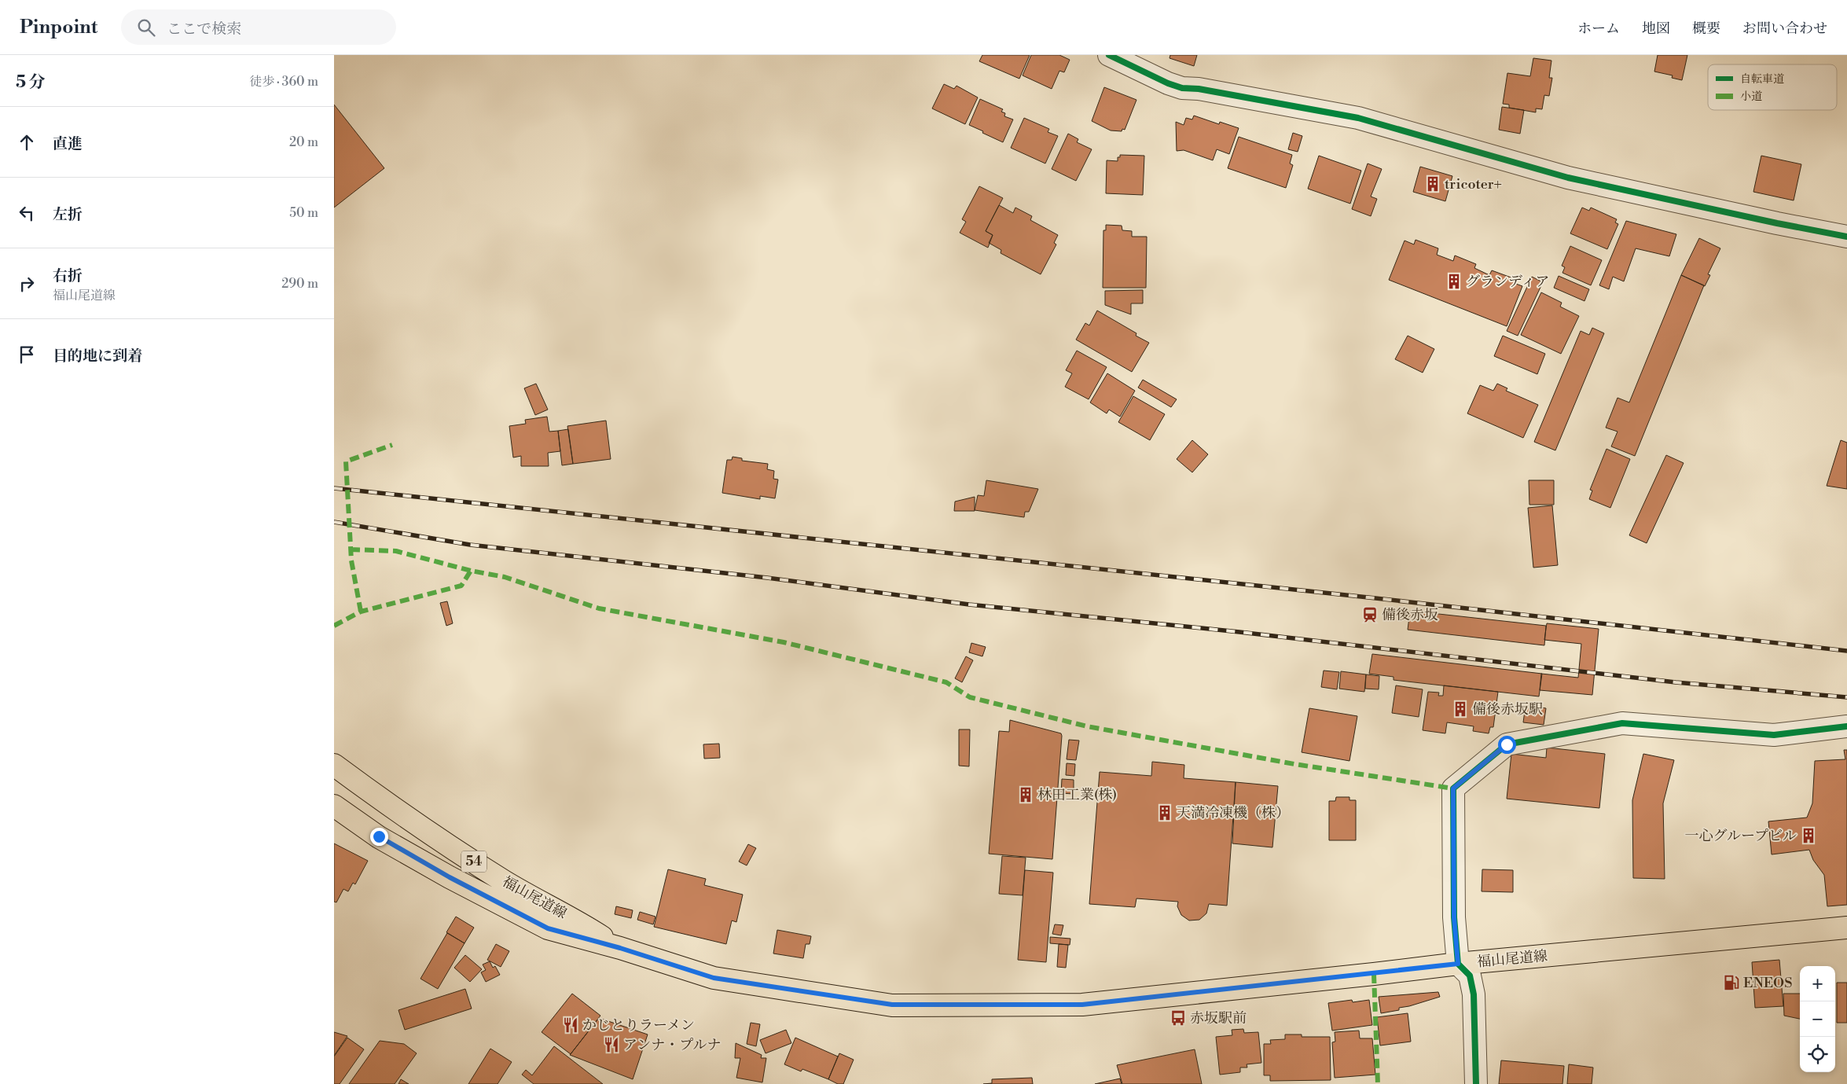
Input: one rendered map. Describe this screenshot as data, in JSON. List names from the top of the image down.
{
  "streets": {
    "main road": ["54", "福山尾道線"]
  },
  "places": {
    "building": [
      "tricoter+",
      "グランディア",
      "備後赤坂駅",
      "林田工業(株)",
      "天満冷凍機（株）",
      "一心グループビル"
    ],
    "station": ["備後赤坂"],
    "fuel station": ["ENEOS"],
    "bus stop": ["赤坂駅前"],
    "restaurant": ["かじとりラーメン", "アンナ・プルナ"]
  },
  "legend": ["自転車道", "小道"],
  "page": {
    "header": "Pinpoint",
    "search": "ここで検索",
    "nav": [
      "ホーム",
      "地図",
      "概要",
      "お問い合わせ"
    ],
    "heading": ["5 分", "徒歩 · 360 m"],
    "list": [
      ["直進", "20 m"],
      ["左折", "50 m"],
      ["右折", "福山尾道線", "290 m"],
      "目的地に到着"
    ],
    "map_buttons": ["+", "−"]
  }
}
